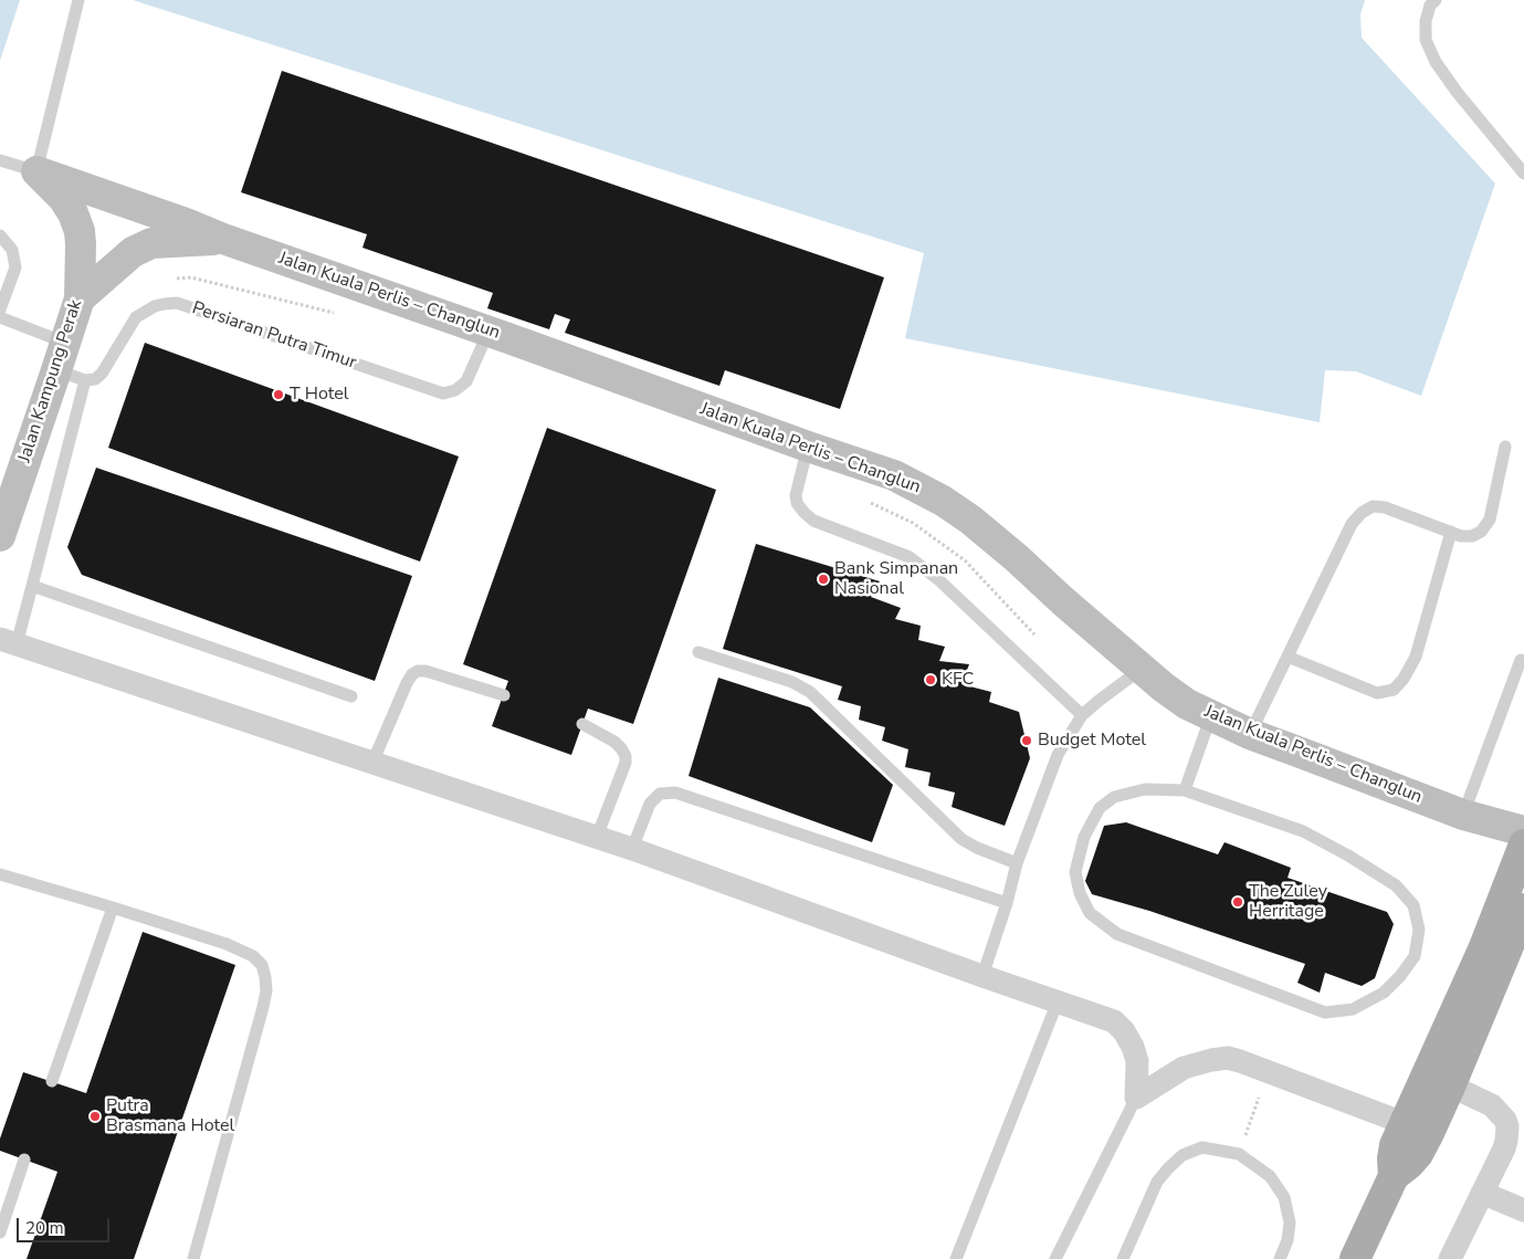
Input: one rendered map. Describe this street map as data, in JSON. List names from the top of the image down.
{
  "streets": {
    "street": ["Jalan Kuala Perlis – Changlun", "Jalan Kampung Perak"],
    "lane": ["Persiaran Putra Timur"]
  },
  "crossings": [
    ["Jalan Kuala Perlis – Changlun", "Persiaran Putra Timur"],
    ["Jalan Kuala Perlis – Changlun", "Jalan Kampung Perak"]
  ],
  "places": [
    "T Hotel",
    "Bank Simpanan Nasional",
    "KFC",
    "Budget Motel",
    "The Zuley Herritage",
    "Putra Brasmana Hotel"
  ],
  "scale_bar": "20 m"
}
